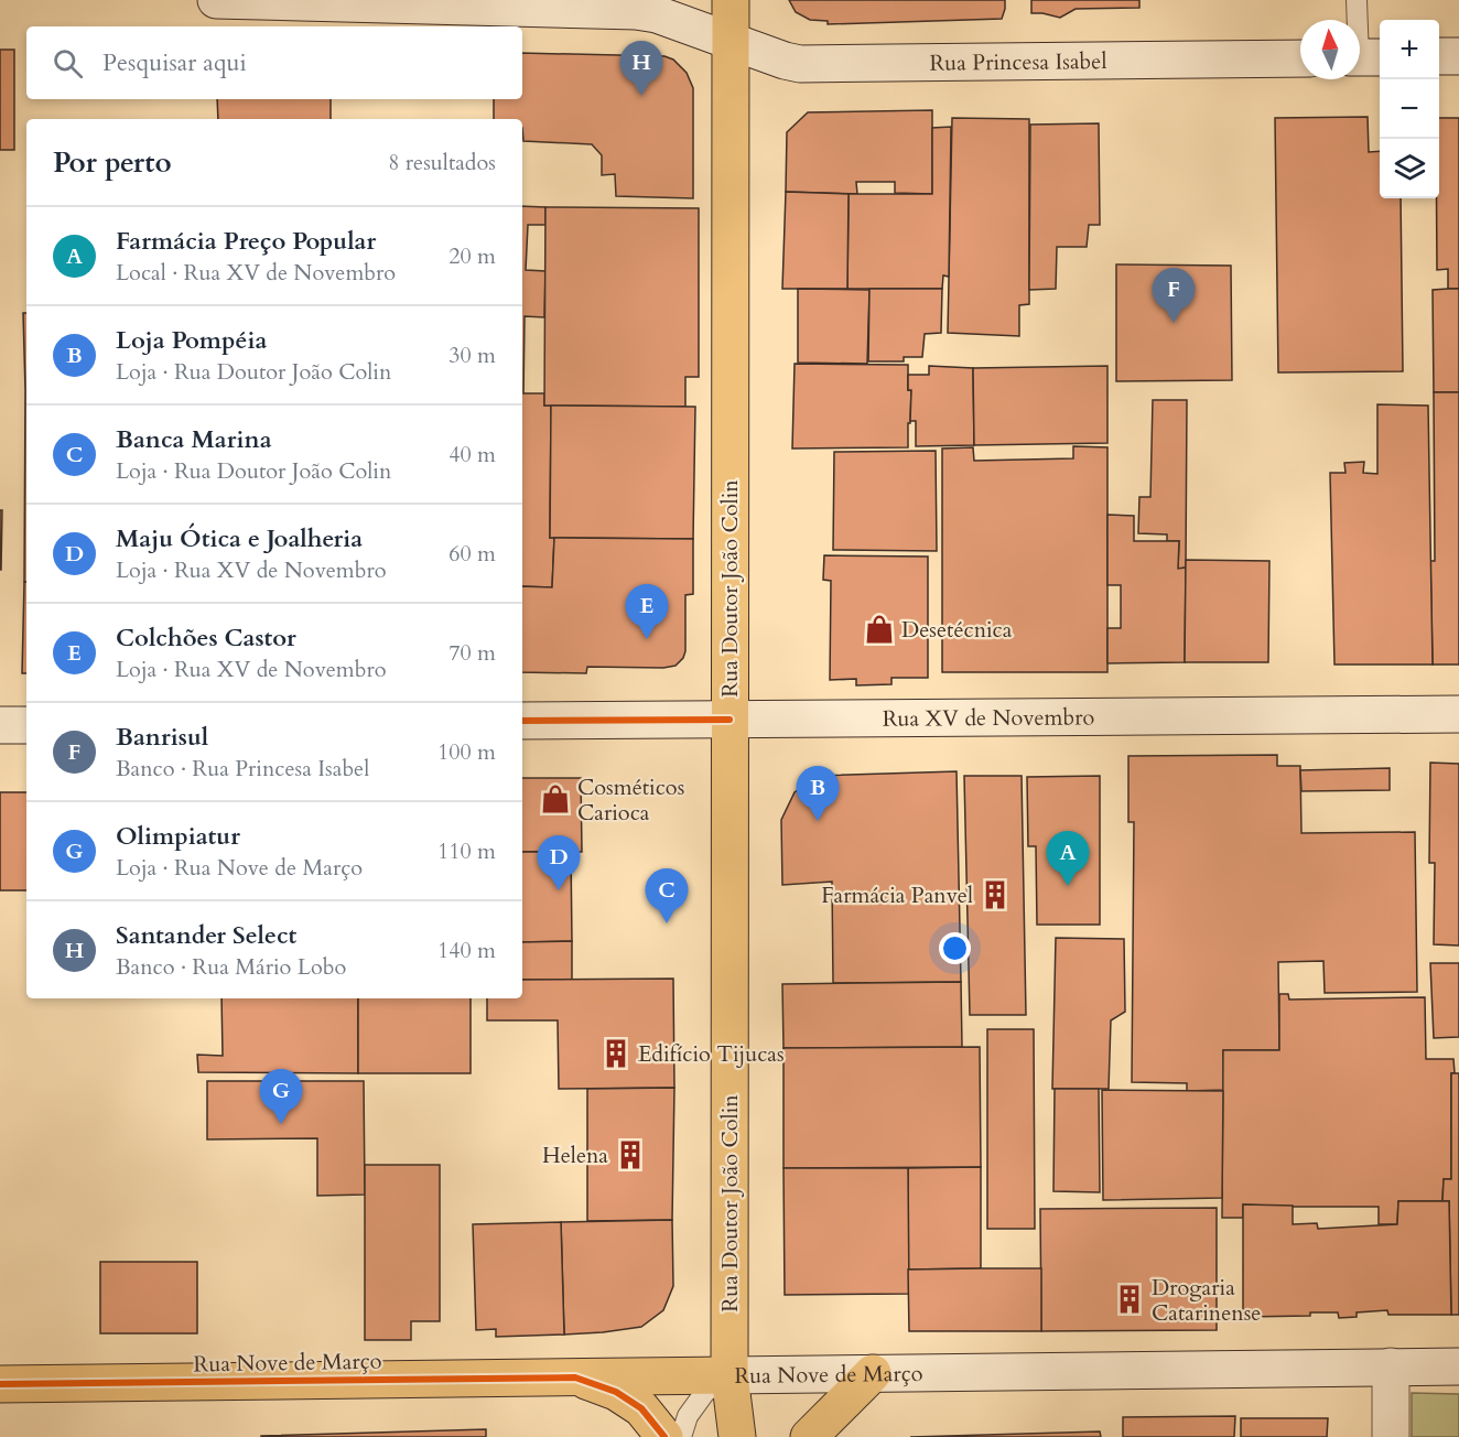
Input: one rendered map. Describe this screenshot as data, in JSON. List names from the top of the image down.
{
  "streets": {
    "main road": [
      "Rua Princesa Isabel",
      "Rua Doutor João Colin",
      "Rua XV de Novembro",
      "Rua Nove de Março"
    ]
  },
  "crossings": [
    ["Rua Princesa Isabel", "Rua Doutor João Colin"],
    ["Rua Doutor João Colin", "Rua XV de Novembro"],
    ["Rua Doutor João Colin", "Rua Nove de Março"]
  ],
  "places": {
    "shop": ["Desetécnica", "Cosméticos Carioca"],
    "building": [
      "Farmácia Panvel",
      "Edifício Tijucas",
      "Helena",
      "Drogaria Catarinense"
    ]
  },
  "north": "top",
  "page": {
    "map_buttons": ["+", "−"],
    "search": "Pesquisar aqui",
    "pins": [
      "H",
      "F",
      "E",
      "B",
      "A",
      "D",
      "C",
      "G"
    ],
    "heading": ["Por perto", "8 resultados"],
    "list": [
      {
        "mark": "A",
        "name": "Farmácia Preço Popular",
        "note": "Local · Rua XV de Novembro",
        "value": "20 m"
      },
      {
        "mark": "B",
        "name": "Loja Pompéia",
        "note": "Loja · Rua Doutor João Colin",
        "value": "30 m"
      },
      {
        "mark": "C",
        "name": "Banca Marina",
        "note": "Loja · Rua Doutor João Colin",
        "value": "40 m"
      },
      {
        "mark": "D",
        "name": "Maju Ótica e Joalheria",
        "note": "Loja · Rua XV de Novembro",
        "value": "60 m"
      },
      {
        "mark": "E",
        "name": "Colchões Castor",
        "note": "Loja · Rua XV de Novembro",
        "value": "70 m"
      },
      {
        "mark": "F",
        "name": "Banrisul",
        "note": "Banco · Rua Princesa Isabel",
        "value": "100 m"
      },
      {
        "mark": "G",
        "name": "Olimpiatur",
        "note": "Loja · Rua Nove de Março",
        "value": "110 m"
      },
      {
        "mark": "H",
        "name": "Santander Select",
        "note": "Banco · Rua Mário Lobo",
        "value": "140 m"
      }
    ]
  }
}
